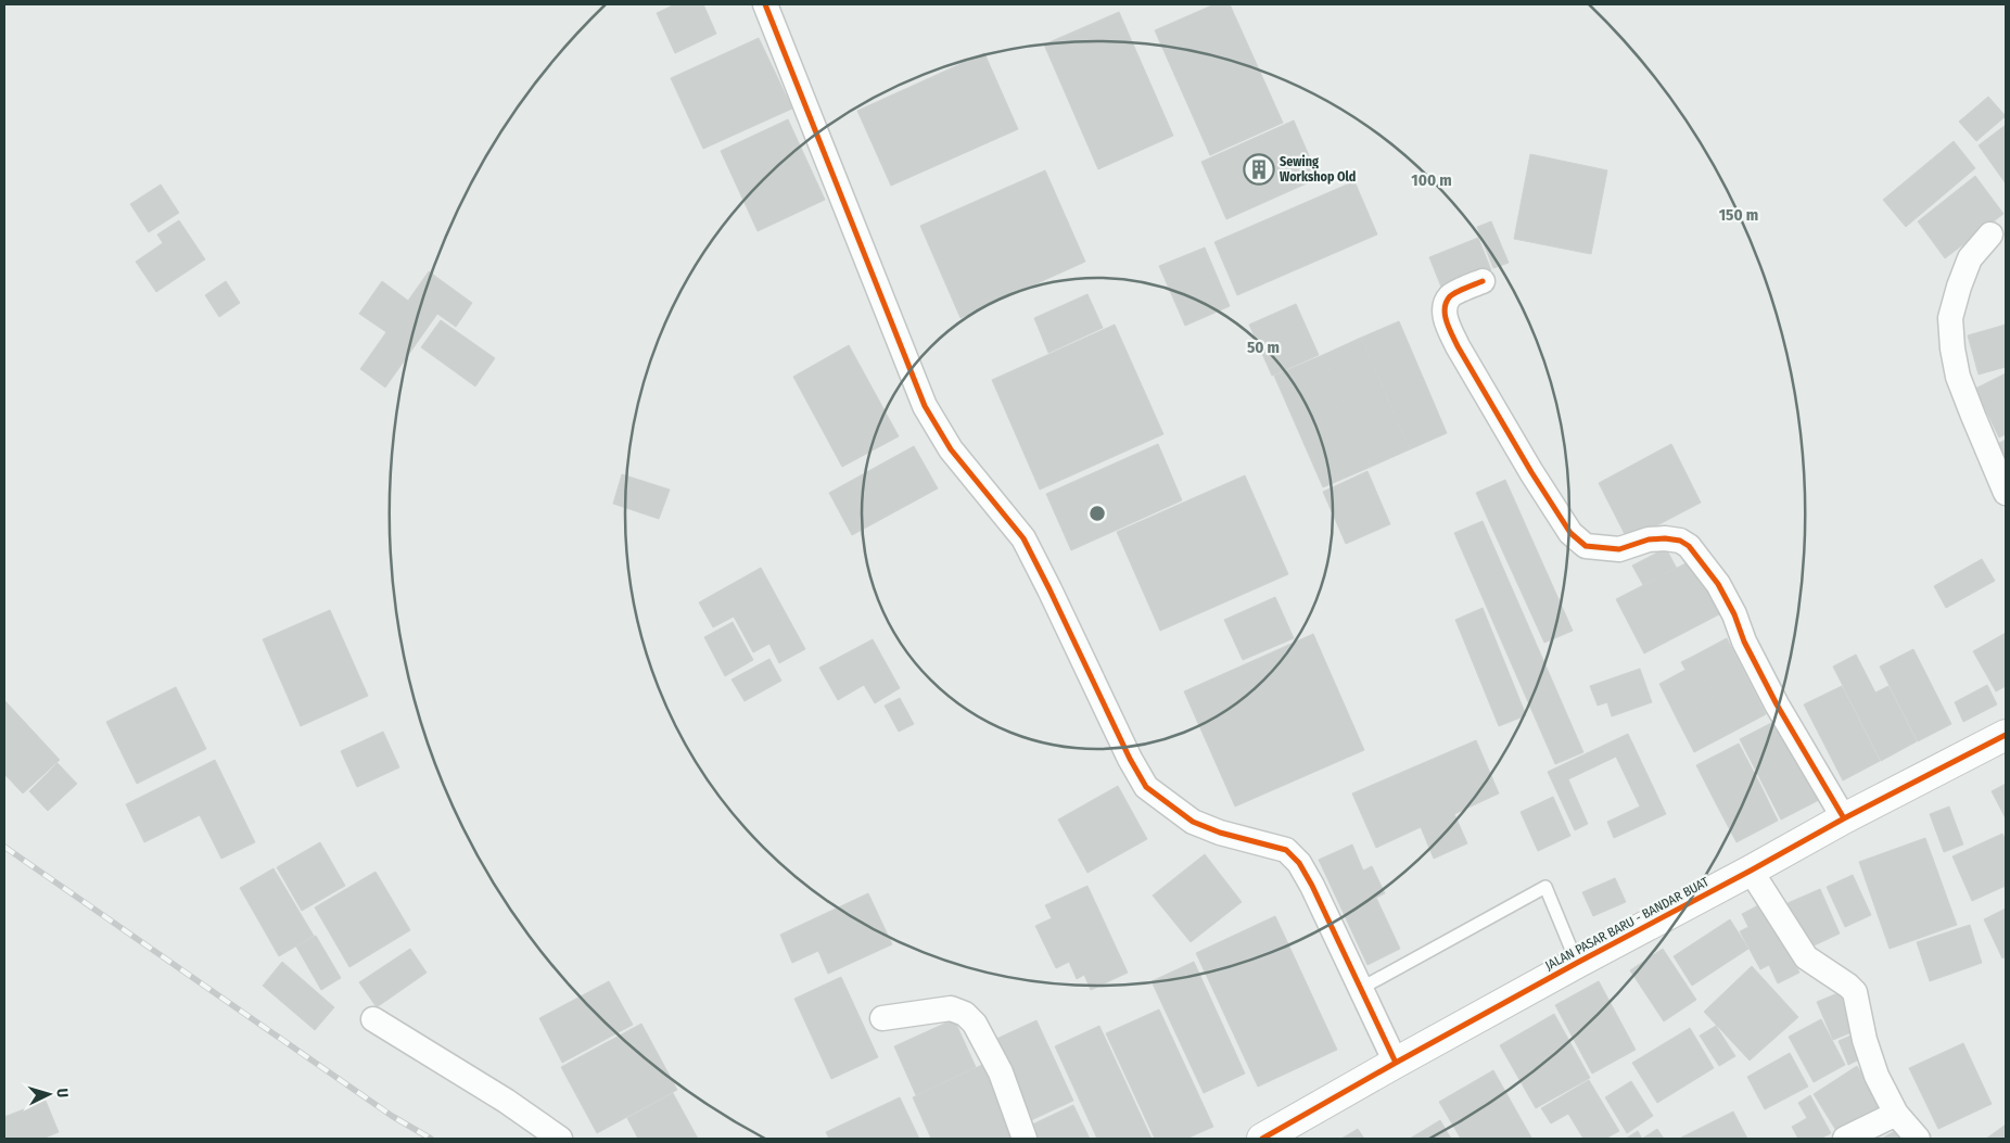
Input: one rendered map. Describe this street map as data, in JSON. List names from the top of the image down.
{
  "streets": {
    "street": ["JALAN PASAR BARU - BANDAR BUAT"]
  },
  "places": {
    "building": ["Sewing Workshop Old"]
  },
  "north": "right",
  "rings": ["100 m", "150 m", "50 m"]
}
